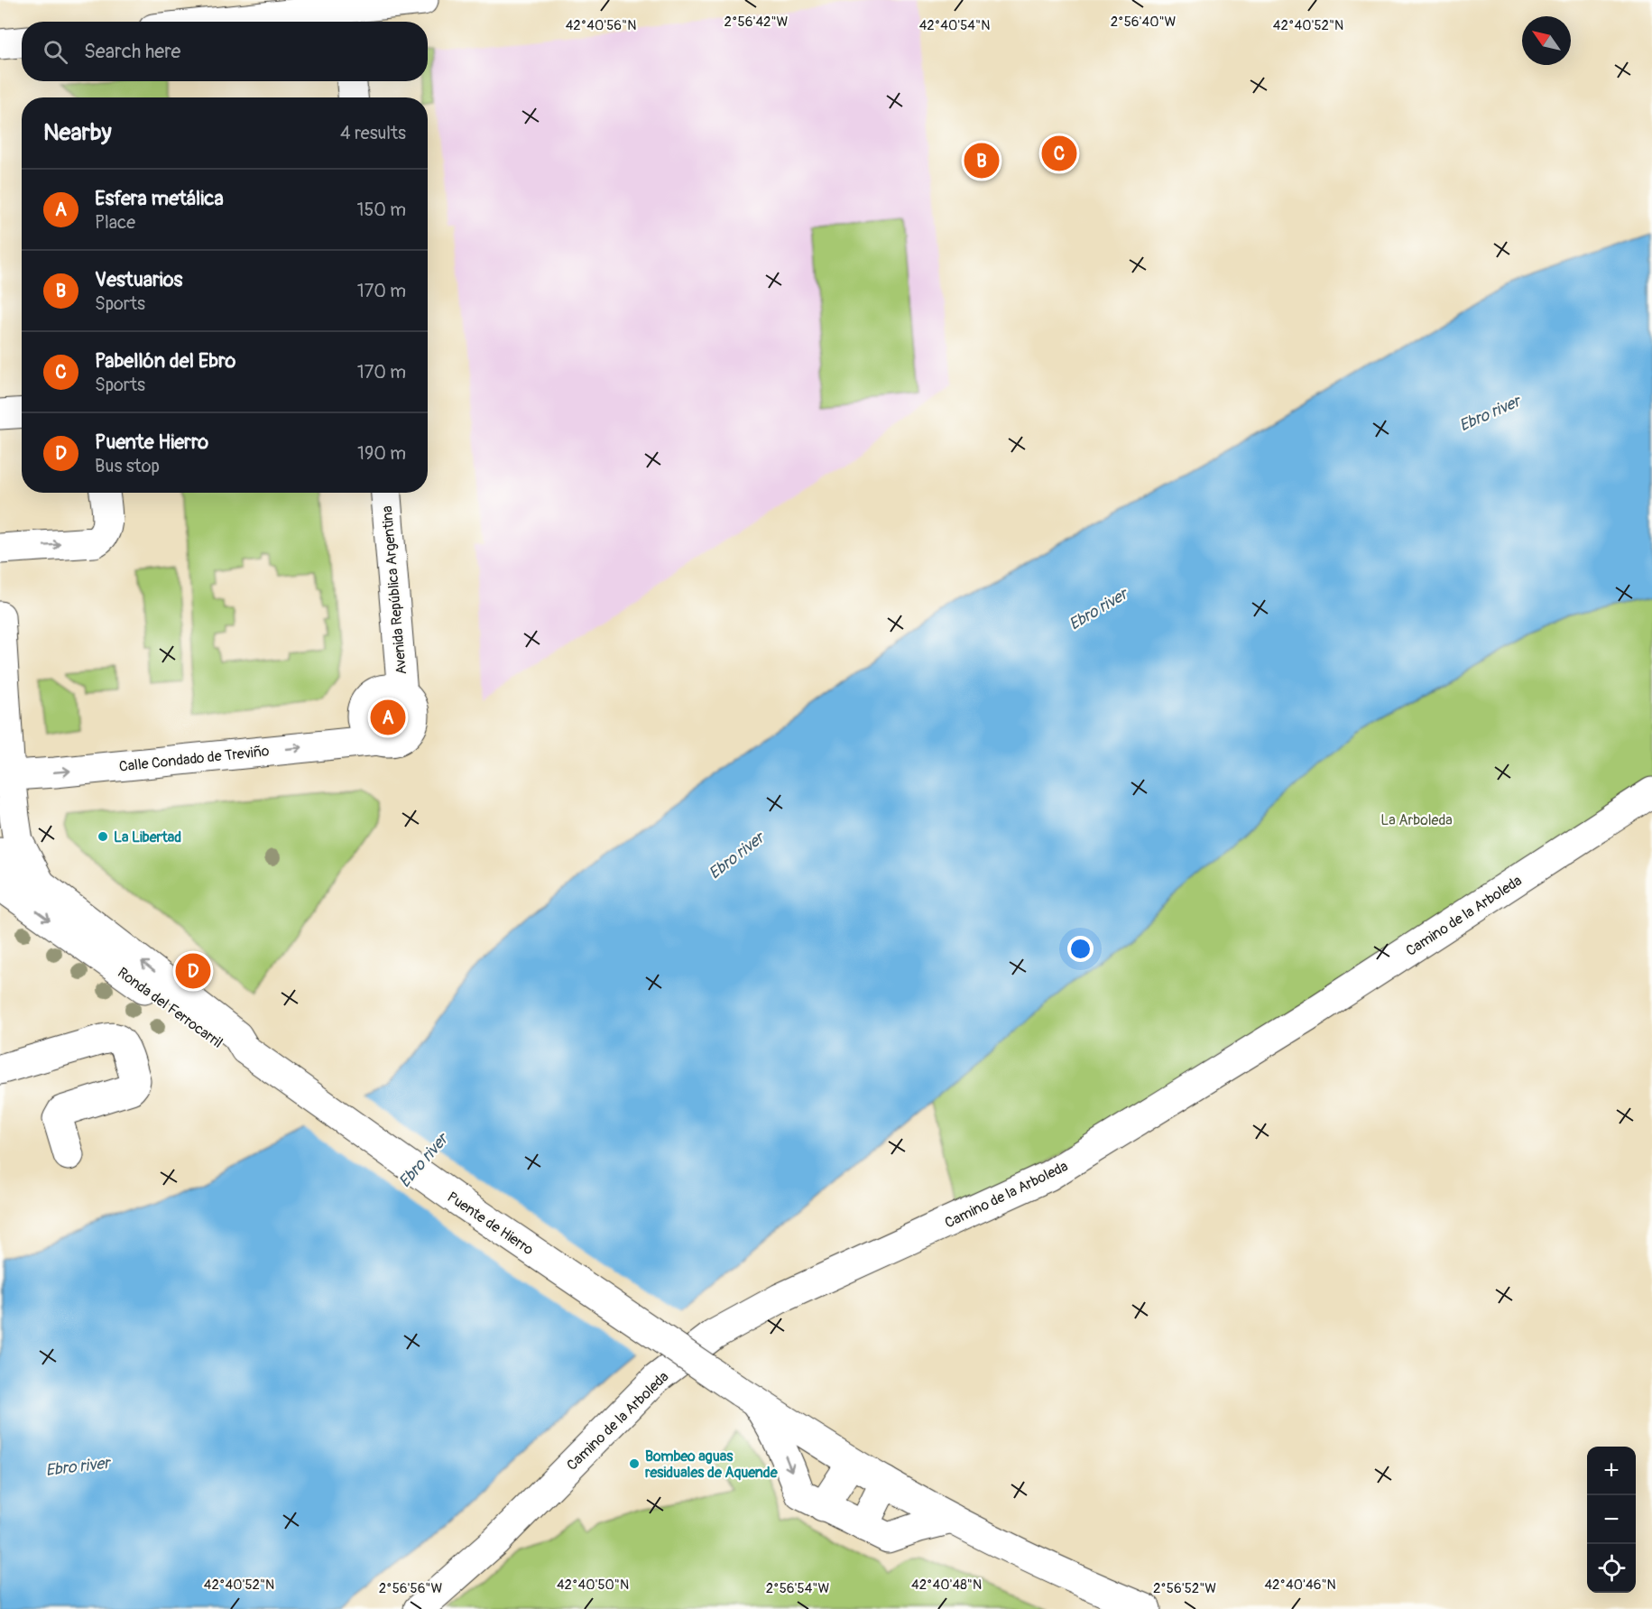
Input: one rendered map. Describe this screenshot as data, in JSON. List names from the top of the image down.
{
  "streets": {
    "street": [
      "Avenida República Argentina",
      "Calle Condado de Treviño",
      "Camino de la Arboleda",
      "Ronda del Ferrocarril",
      "Puente de Hierro"
    ]
  },
  "crossings": [
    ["Avenida República Argentina", "Calle Condado de Treviño"],
    ["Ronda del Ferrocarril", "Puente de Hierro"]
  ],
  "one_way": ["Calle Condado de Treviño"],
  "water": ["Ebro river"],
  "parks": ["La Arboleda"],
  "places": ["La Libertad", "Bombeo aguas residuales de Aquende"],
  "north": "top left",
  "page": {
    "search": "Search here",
    "heading": ["Nearby", "4 results"],
    "pins": [
      "C",
      "B",
      "A",
      "D"
    ],
    "list": [
      {
        "mark": "A",
        "name": "Esfera metálica",
        "note": "Place",
        "value": "150 m"
      },
      {
        "mark": "B",
        "name": "Vestuarios",
        "note": "Sports",
        "value": "170 m"
      },
      {
        "mark": "C",
        "name": "Pabellón del Ebro",
        "note": "Sports",
        "value": "170 m"
      },
      {
        "mark": "D",
        "name": "Puente Hierro",
        "note": "Bus stop",
        "value": "190 m"
      }
    ],
    "map_buttons": ["+", "−"]
  },
  "coordinates": [
    "2°56'42\"W",
    "2°56'40\"W",
    "42°40'56\"N",
    "42°40'54\"N",
    "42°40'52\"N",
    "42°40'50\"N",
    "42°40'48\"N",
    "42°40'46\"N",
    "2°56'56\"W",
    "2°56'54\"W",
    "2°56'52\"W"
  ]
}
